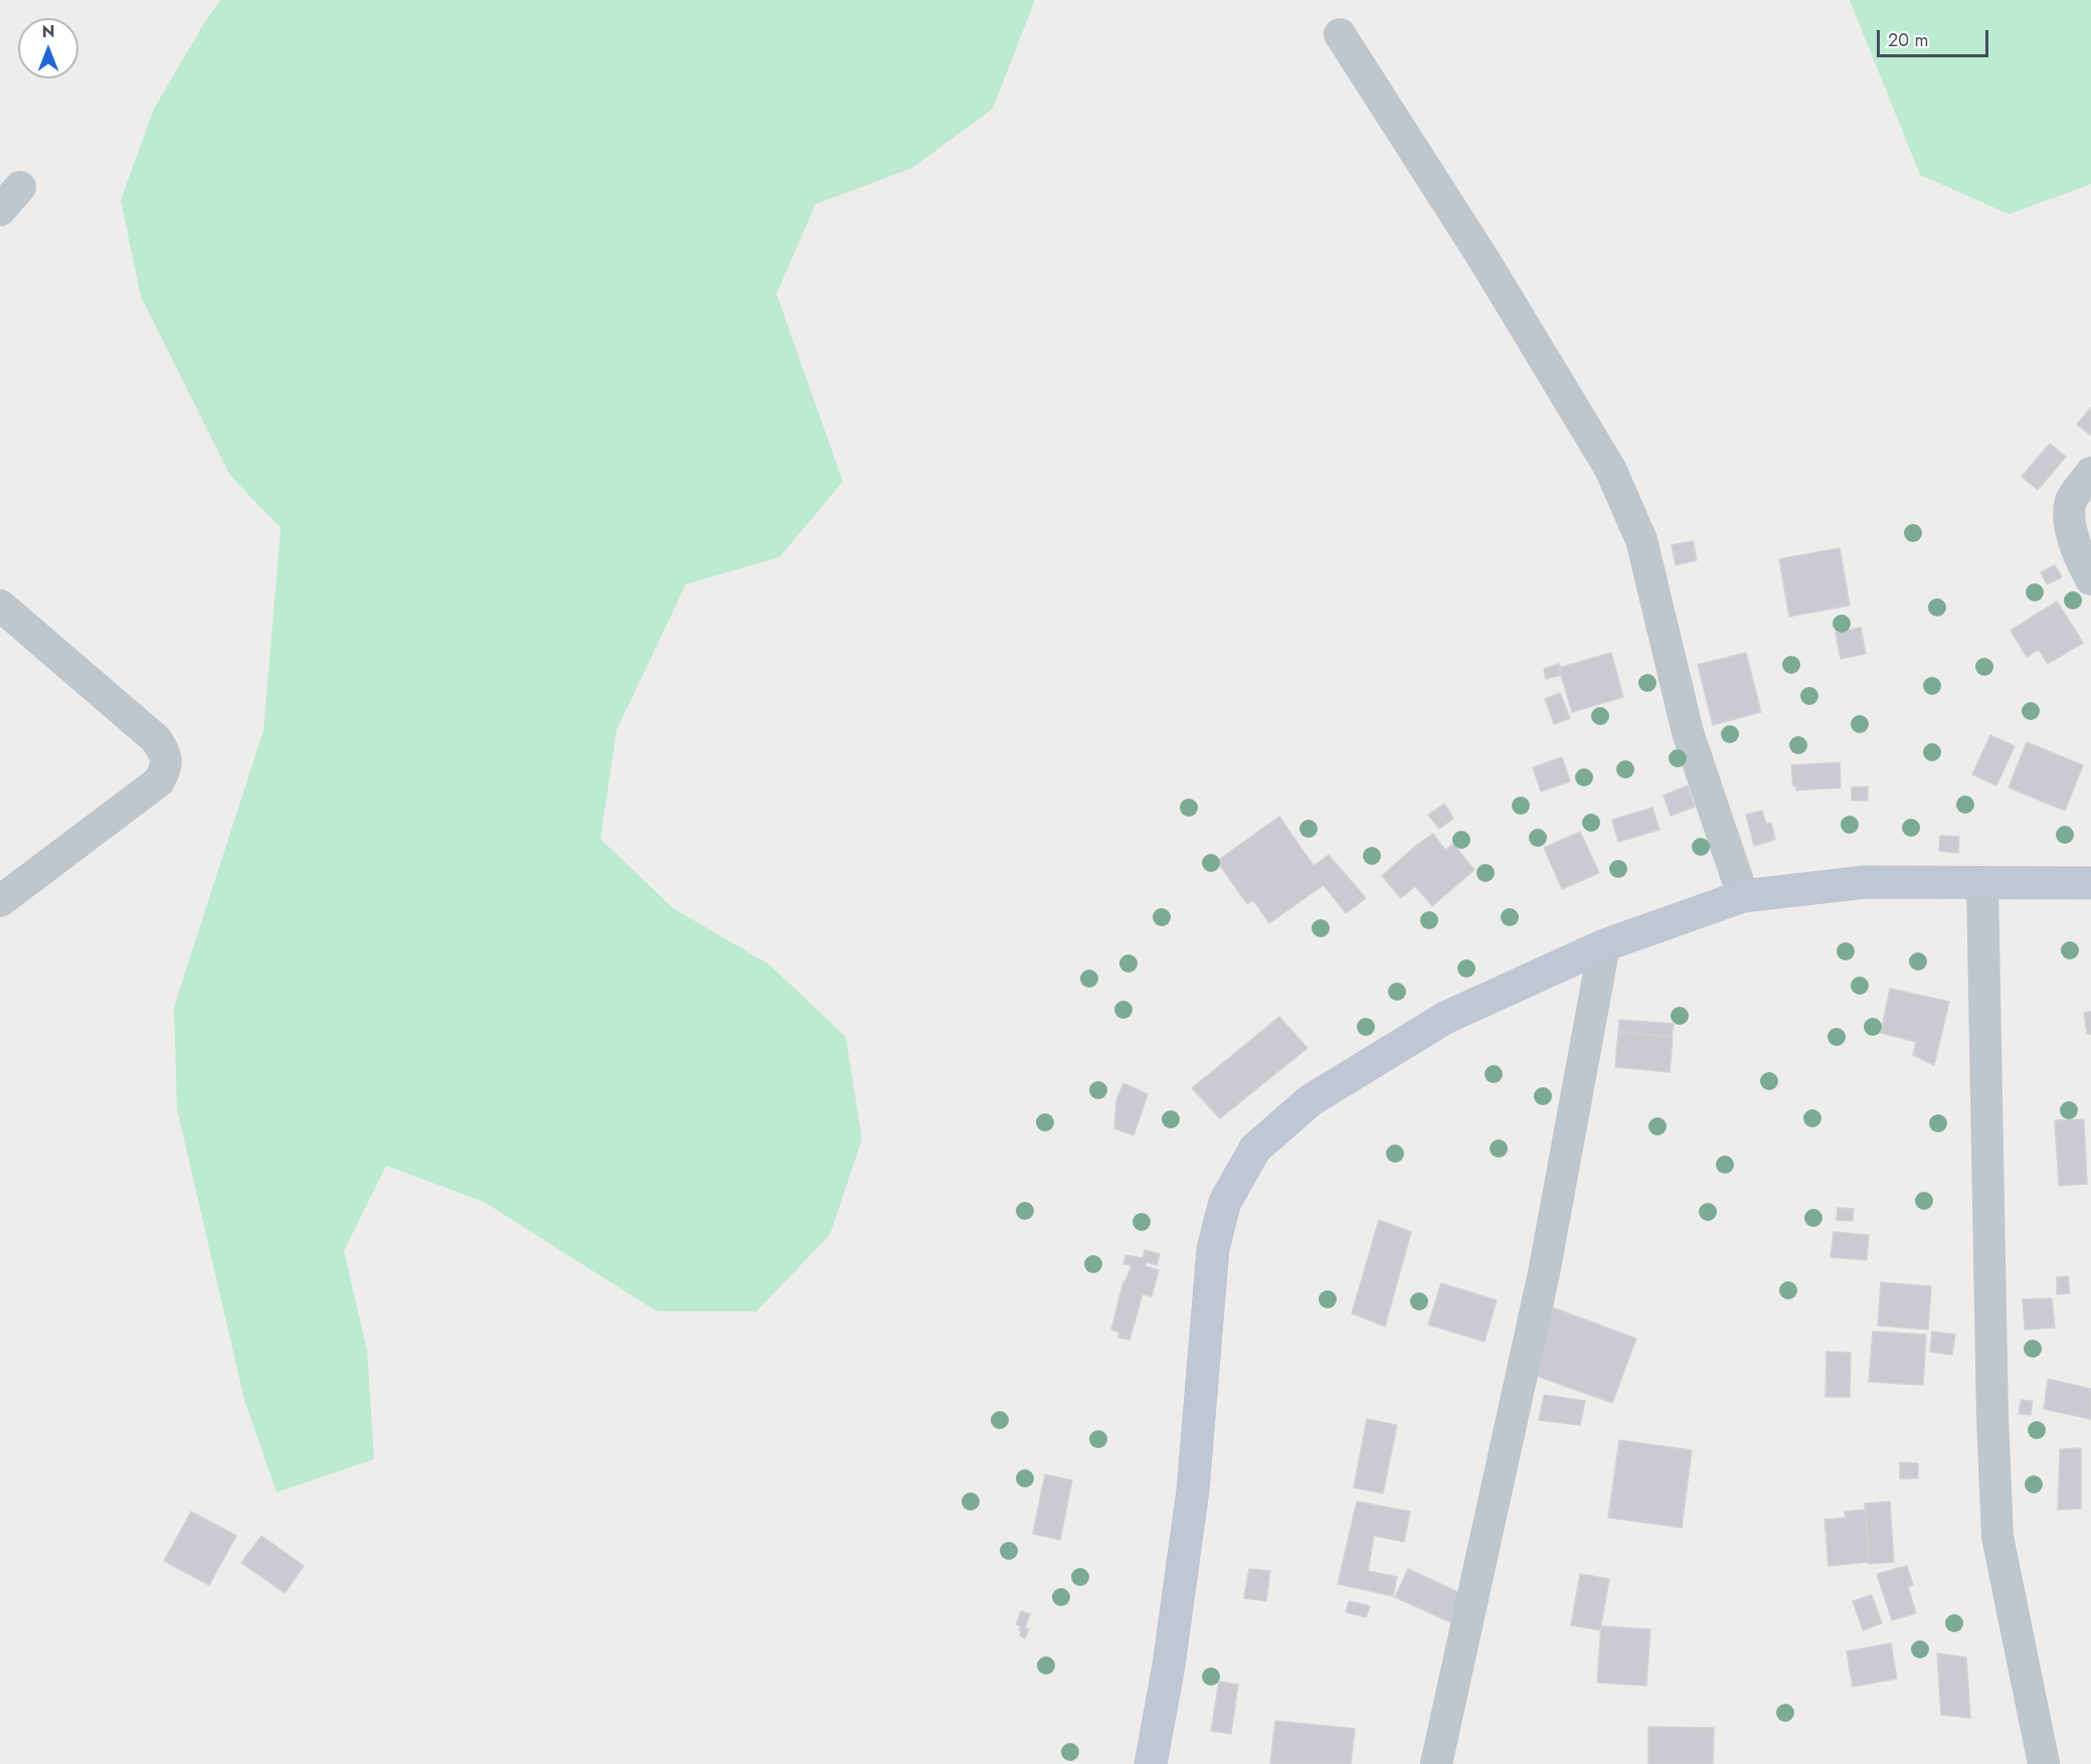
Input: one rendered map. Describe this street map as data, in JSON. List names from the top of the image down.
{
  "scale_bar": "20 m",
  "north": "top"
}
